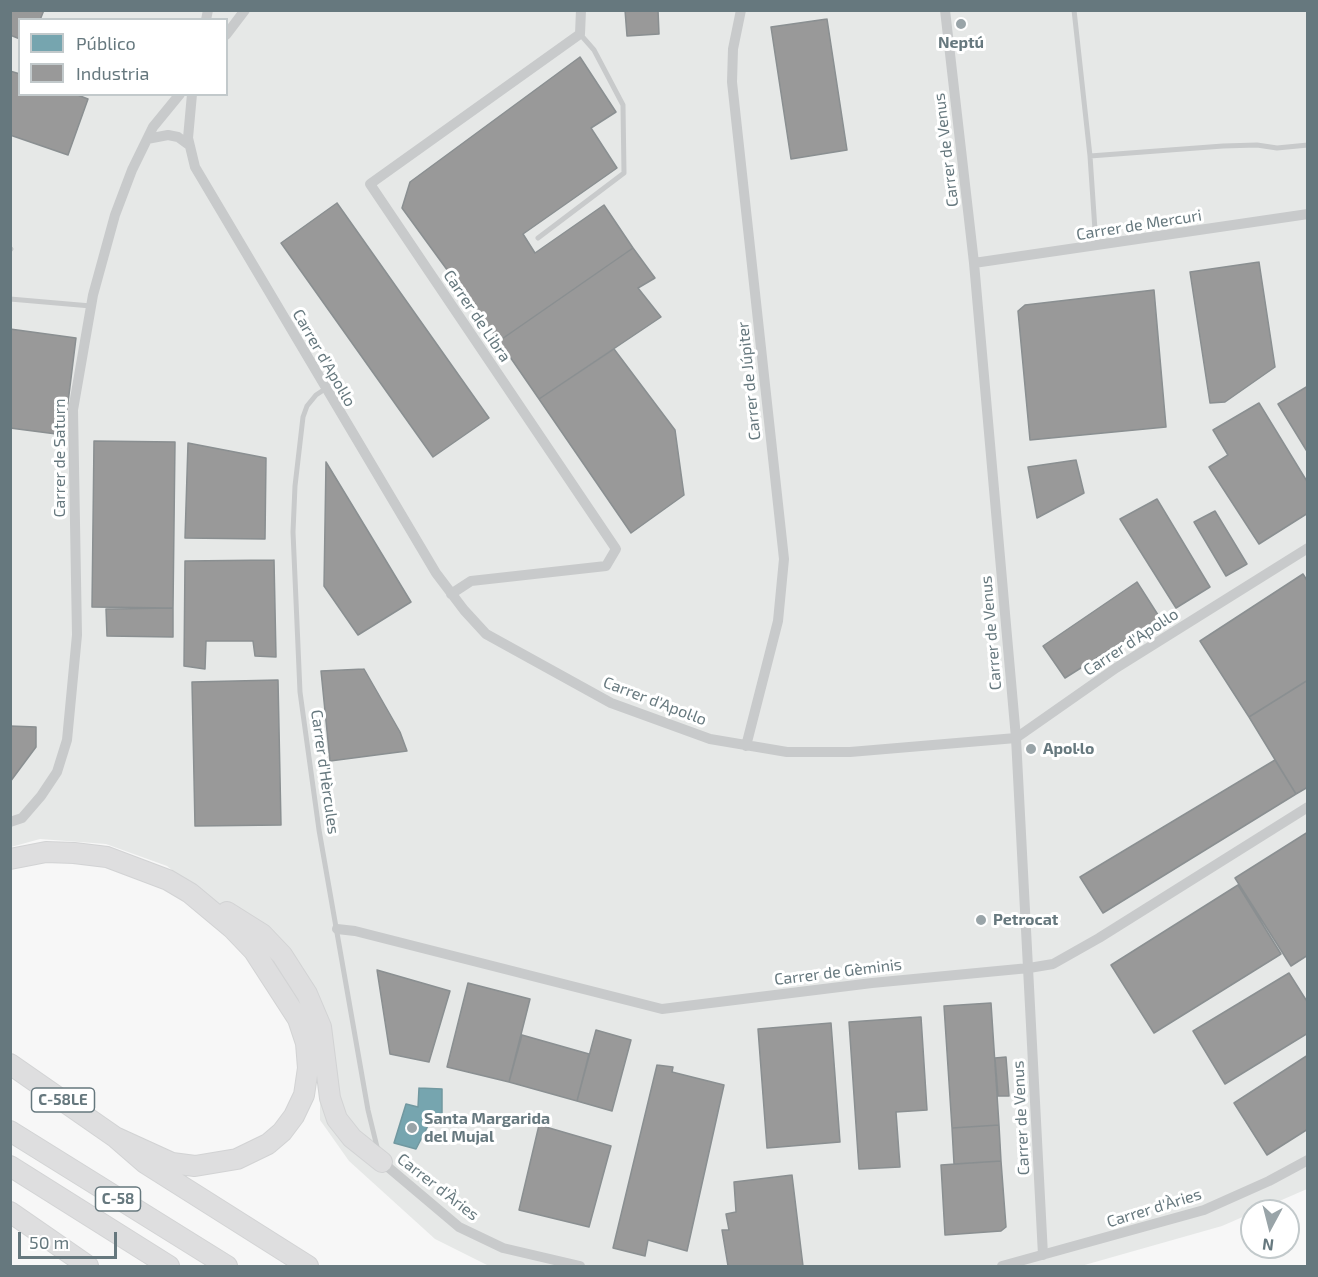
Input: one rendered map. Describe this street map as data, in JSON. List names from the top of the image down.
{
  "streets": {
    "highway": ["C-58LE", "C-58"],
    "street": [
      "Carrer de Venus",
      "Carrer de Mercuri",
      "Carrer de Libra",
      "Carrer d'Apol·lo",
      "Carrer de Júpiter",
      "Carrer de Saturn",
      "Carrer de Gèminis",
      "Carrer d'Àries"
    ],
    "lane": ["Carrer d'Hèrcules"]
  },
  "crossings": [
    ["Carrer de Venus", "Carrer de Mercuri"],
    ["Carrer de Venus", "Carrer d'Apol·lo"],
    ["Carrer de Venus", "Carrer de Gèminis"],
    ["Carrer de Venus", "Carrer d'Àries"],
    ["Carrer de Libra", "Carrer d'Apol·lo"],
    ["Carrer d'Apol·lo", "Carrer de Júpiter"],
    ["Carrer d'Apol·lo", "Carrer d'Hèrcules"],
    ["Carrer d'Hèrcules", "Carrer de Gèminis"],
    ["Carrer d'Hèrcules", "Carrer d'Àries"]
  ],
  "places": [
    "Neptú",
    "Apol·lo",
    "Petrocat",
    "Santa Margarida del Mujal"
  ],
  "legend": ["Público", "Industria"],
  "scale_bar": "50 m",
  "north": "bottom"
}
